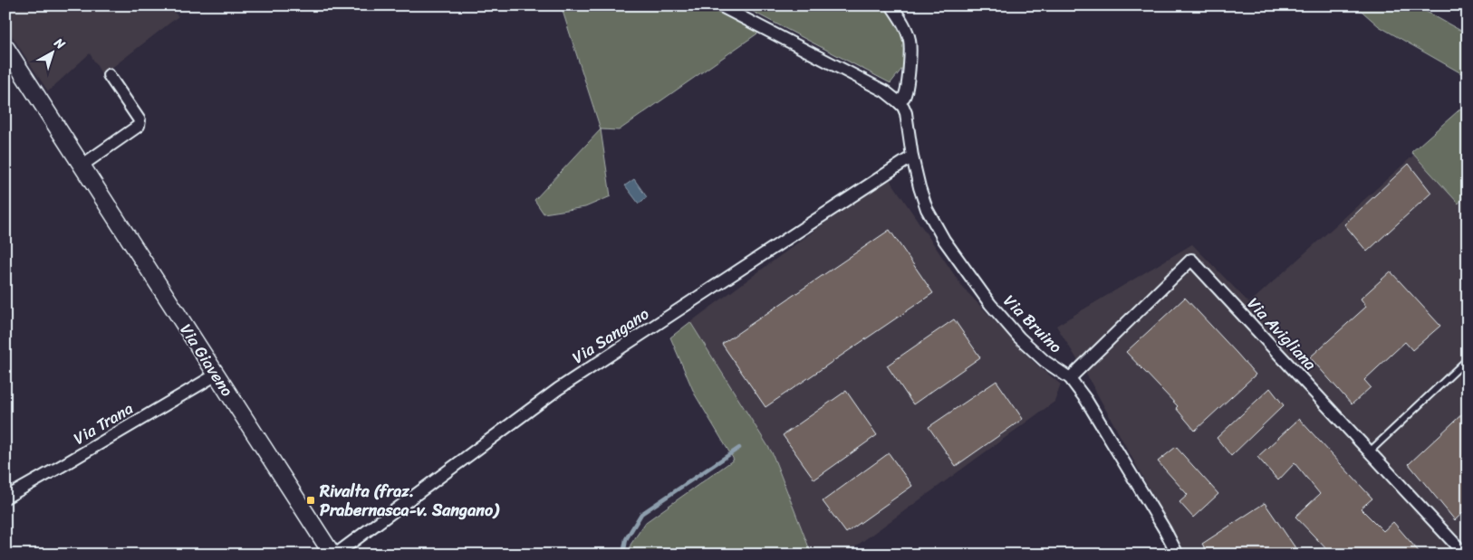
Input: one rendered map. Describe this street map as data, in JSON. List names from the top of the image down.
{
  "streets": {
    "main road": ["Via Giaveno"],
    "street": [
      "Via Bruino",
      "Via Avigliana",
      "Via Sangano",
      "Via Trana"
    ]
  },
  "crossings": [
    ["Via Bruino", "Via Avigliana"],
    ["Via Bruino", "Via Sangano"],
    ["Via Sangano", "Via Giaveno"],
    ["Via Giaveno", "Via Trana"]
  ],
  "places": {
    "transit": ["Rivalta (fraz. Prabernasca-v. Sangano)"]
  },
  "north": "top right"
}
